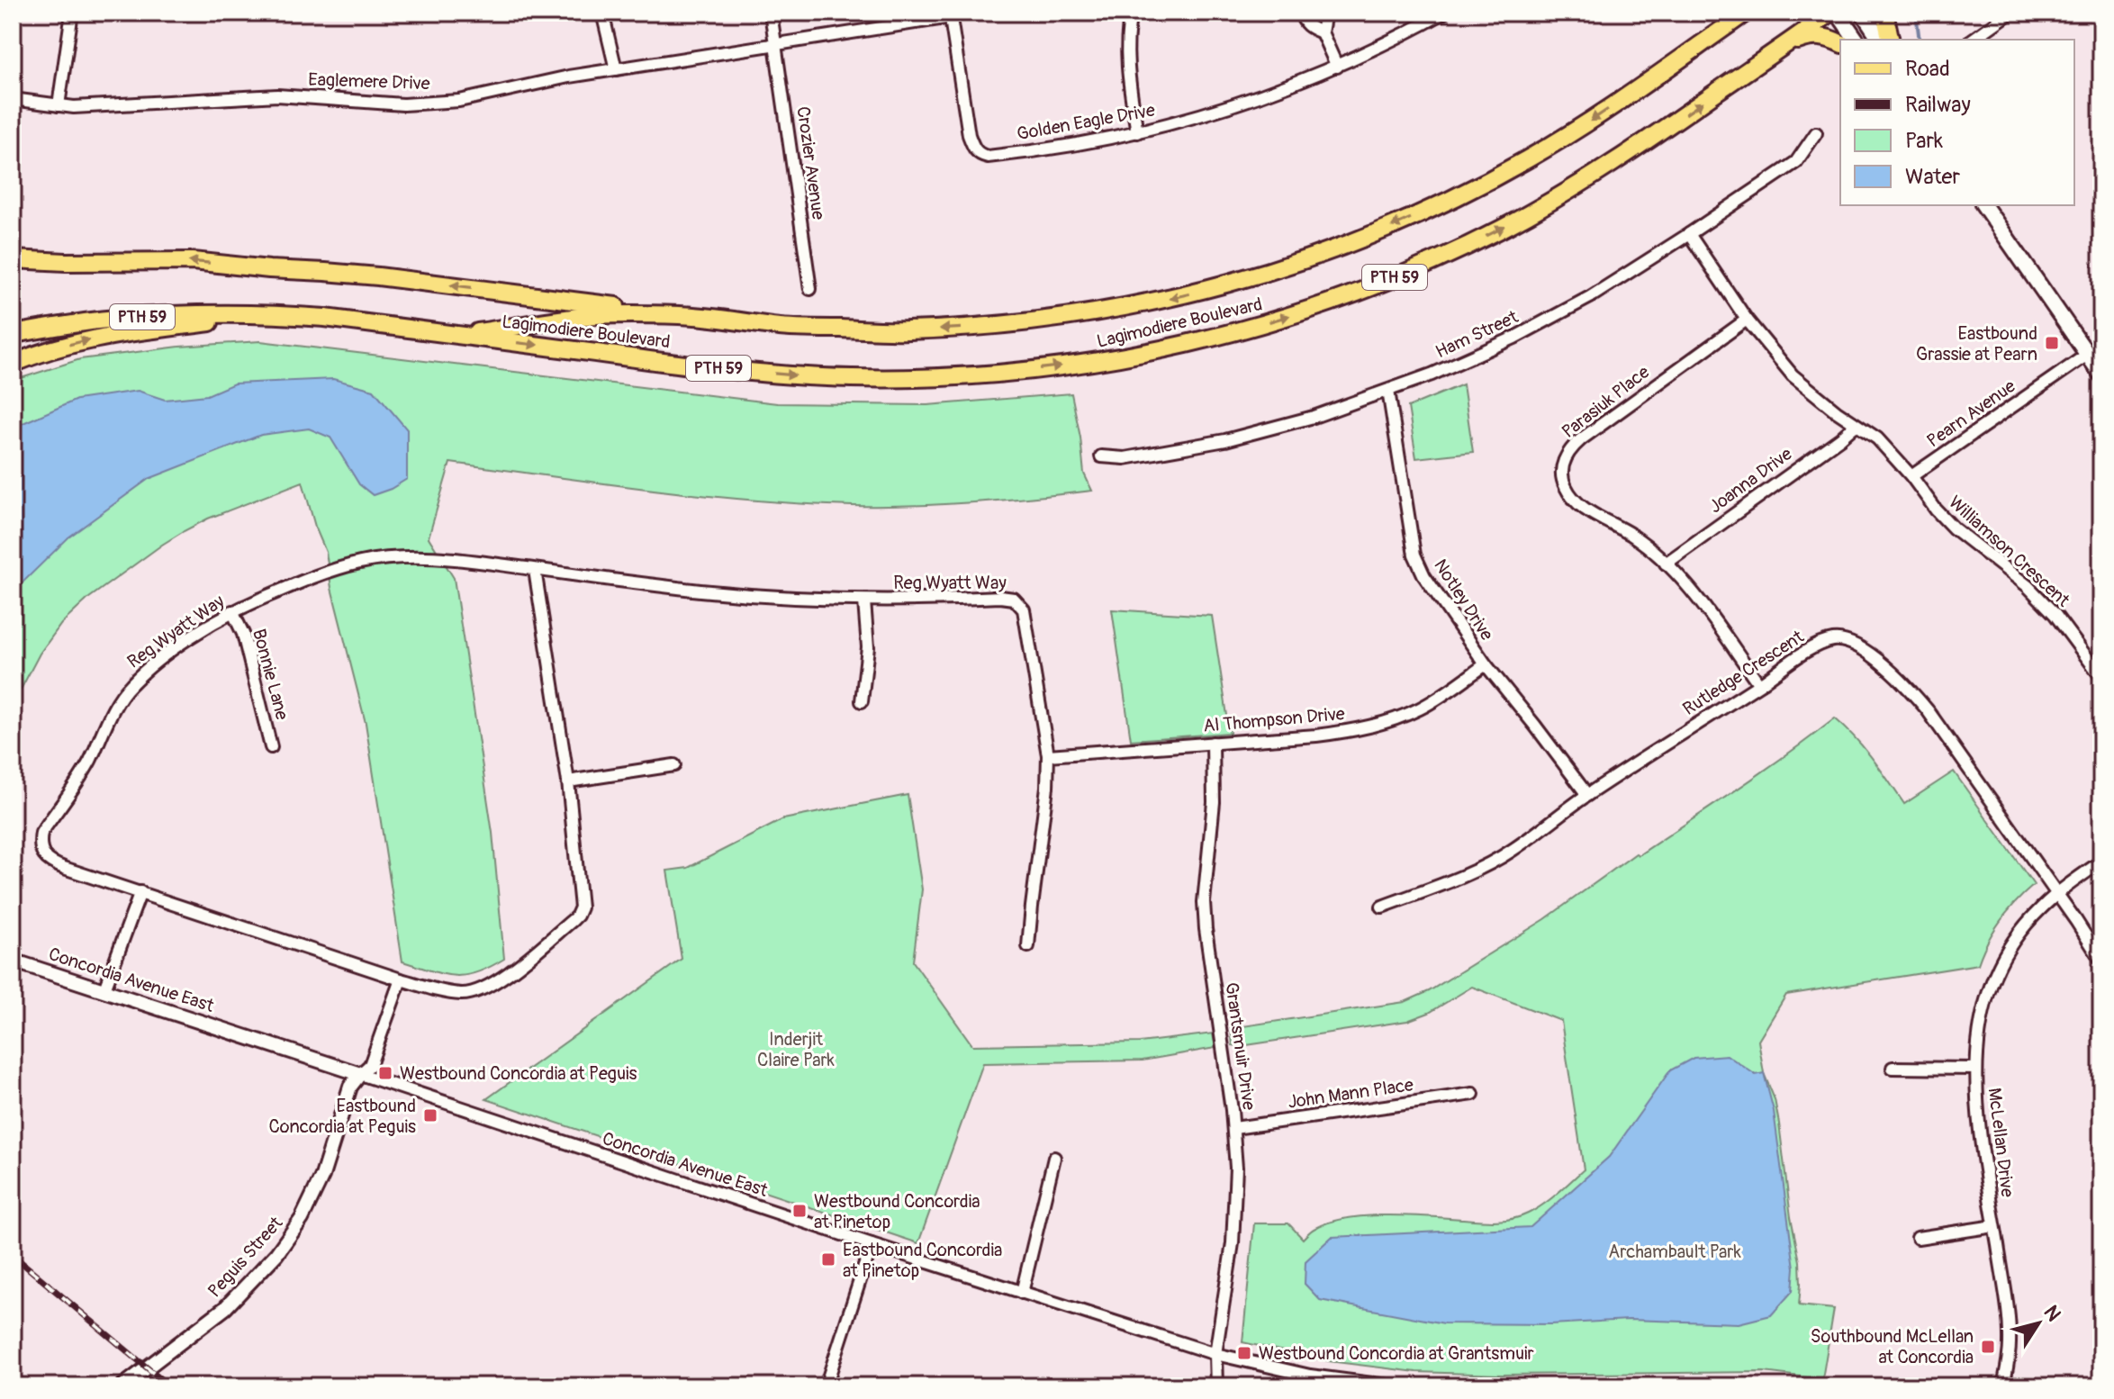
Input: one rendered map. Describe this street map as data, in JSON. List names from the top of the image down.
{
  "streets": {
    "main road": ["PTH 59", "Lagimodiere Boulevard"],
    "street": [
      "Eaglemere Drive",
      "Golden Eagle Drive",
      "Crozier Avenue",
      "Ham Street",
      "Parasiuk Place",
      "Pearn Avenue",
      "Joanna Drive",
      "Williamson Crescent",
      "Reg Wyatt Way",
      "Notley Drive",
      "Rutledge Crescent",
      "Bonnie Lane",
      "Al Thompson Drive",
      "Concordia Avenue East",
      "Grantsmuir Drive",
      "John Mann Place",
      "McLellan Drive",
      "Peguis Street"
    ]
  },
  "crossings": [
    ["Eaglemere Drive", "Golden Eagle Drive"],
    ["Eaglemere Drive", "Crozier Avenue"],
    ["Ham Street", "Williamson Crescent"],
    ["Ham Street", "Notley Drive"],
    ["Parasiuk Place", "Joanna Drive"],
    ["Parasiuk Place", "Williamson Crescent"],
    ["Parasiuk Place", "Rutledge Crescent"],
    ["Pearn Avenue", "Williamson Crescent"],
    ["Joanna Drive", "Williamson Crescent"],
    ["Reg Wyatt Way", "Bonnie Lane"],
    ["Reg Wyatt Way", "Al Thompson Drive"],
    ["Notley Drive", "Rutledge Crescent"],
    ["Notley Drive", "Al Thompson Drive"],
    ["Rutledge Crescent", "McLellan Drive"],
    ["Al Thompson Drive", "Grantsmuir Drive"],
    ["Concordia Avenue East", "Grantsmuir Drive"],
    ["Concordia Avenue East", "Peguis Street"],
    ["Grantsmuir Drive", "John Mann Place"]
  ],
  "parks": ["Inderjit Claire Park", "Archambault Park"],
  "places": {
    "transit": [
      "Eastbound Grassie at Pearn",
      "Westbound Concordia at Peguis",
      "Eastbound Concordia at Peguis",
      "Westbound Concordia at Pinetop",
      "Eastbound Concordia at Pinetop",
      "Southbound McLellan at Concordia",
      "Westbound Concordia at Grantsmuir"
    ]
  },
  "legend": [
    "Road",
    "Railway",
    "Park",
    "Water"
  ],
  "north": "top right"
}
